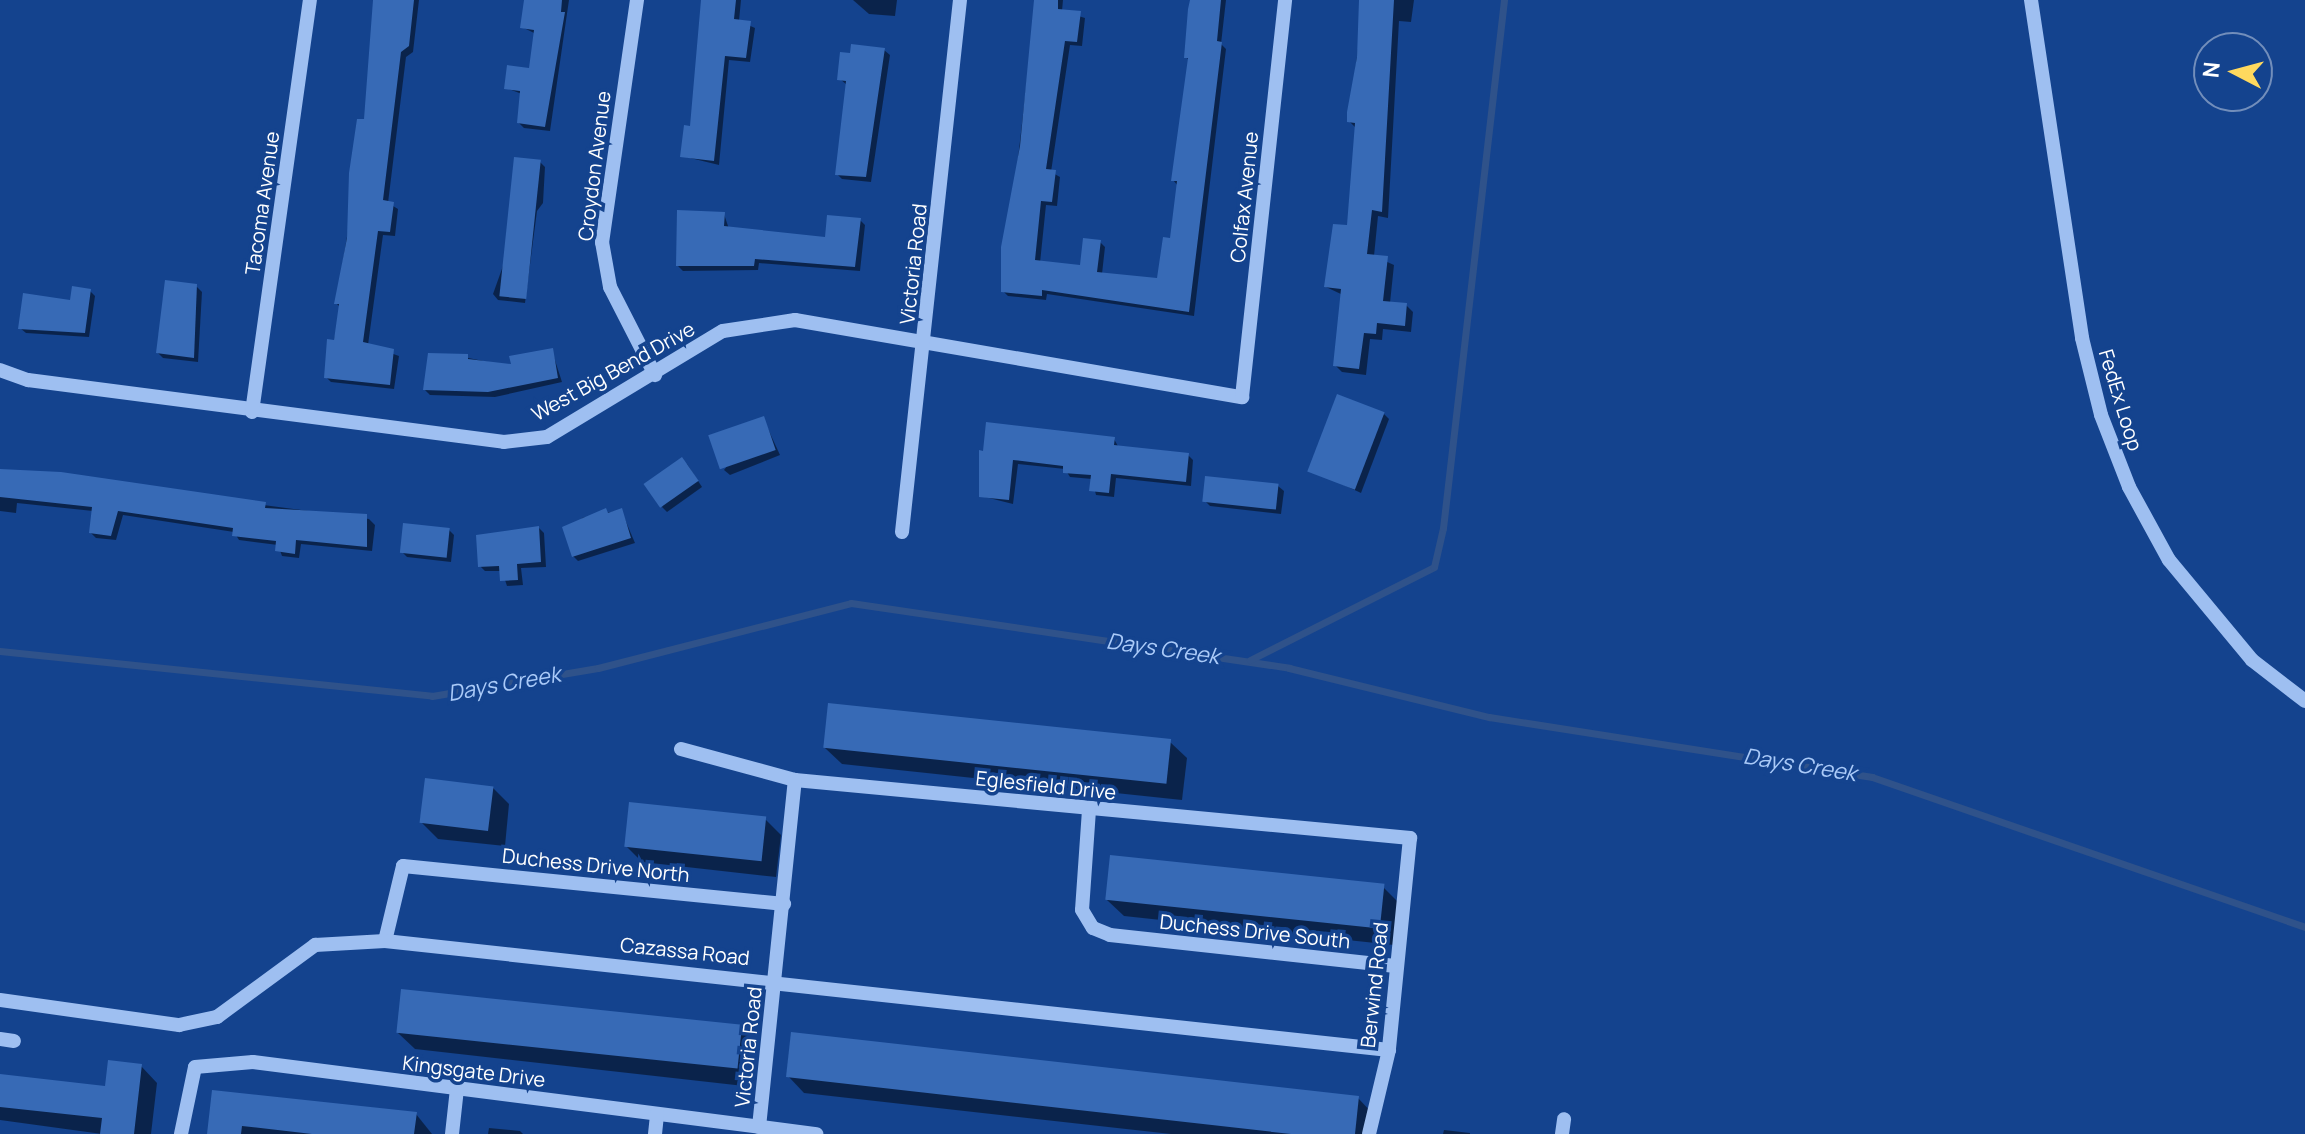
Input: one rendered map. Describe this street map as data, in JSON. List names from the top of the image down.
{
  "streets": {
    "street": [
      "Croydon Avenue",
      "Colfax Avenue",
      "Tacoma Avenue",
      "Victoria Road",
      "West Big Bend Drive",
      "FedEx Loop",
      "Eglesfield Drive",
      "Duchess Drive North",
      "Duchess Drive South",
      "Cazassa Road",
      "Berwind Road",
      "Kingsgate Drive"
    ]
  },
  "crossings": [
    ["Croydon Avenue", "West Big Bend Drive"],
    ["Colfax Avenue", "West Big Bend Drive"],
    ["Tacoma Avenue", "West Big Bend Drive"],
    ["Victoria Road", "West Big Bend Drive"],
    ["Victoria Road", "Eglesfield Drive"],
    ["Victoria Road", "Duchess Drive North"],
    ["Victoria Road", "Cazassa Road"],
    ["Victoria Road", "Kingsgate Drive"],
    ["Eglesfield Drive", "Duchess Drive South"],
    ["Eglesfield Drive", "Berwind Road"],
    ["Duchess Drive North", "Cazassa Road"],
    ["Duchess Drive South", "Berwind Road"],
    ["Cazassa Road", "Berwind Road"]
  ],
  "water": ["Days Creek"],
  "north": "left"
}
